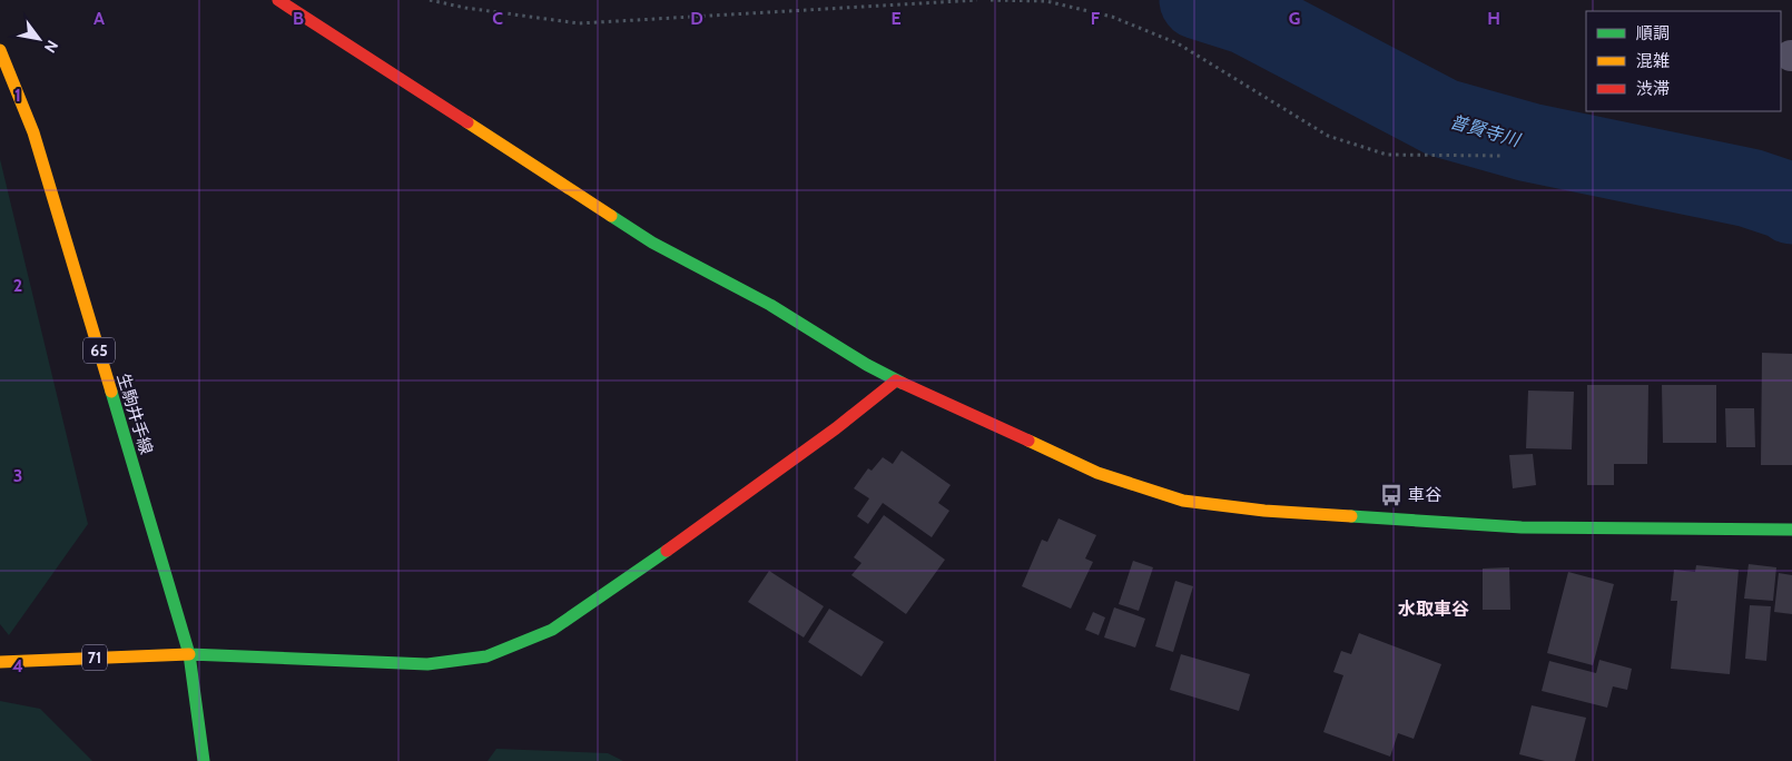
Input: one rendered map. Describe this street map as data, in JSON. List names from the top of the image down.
{
  "streets": {
    "street": ["65", "生駒井手線", "71"]
  },
  "crossings": [
    ["生駒井手線", "71"]
  ],
  "districts": ["水取車谷"],
  "water": ["普賢寺川"],
  "places": {
    "bus stop": ["車谷"]
  },
  "legend": ["順調", "混雑", "渋滞"],
  "north": "bottom right",
  "grid": {
    "columns": [
      "A",
      "B",
      "C",
      "D",
      "E",
      "F",
      "G",
      "H"
    ],
    "rows": [
      "1",
      "2",
      "3",
      "4"
    ]
  }
}
